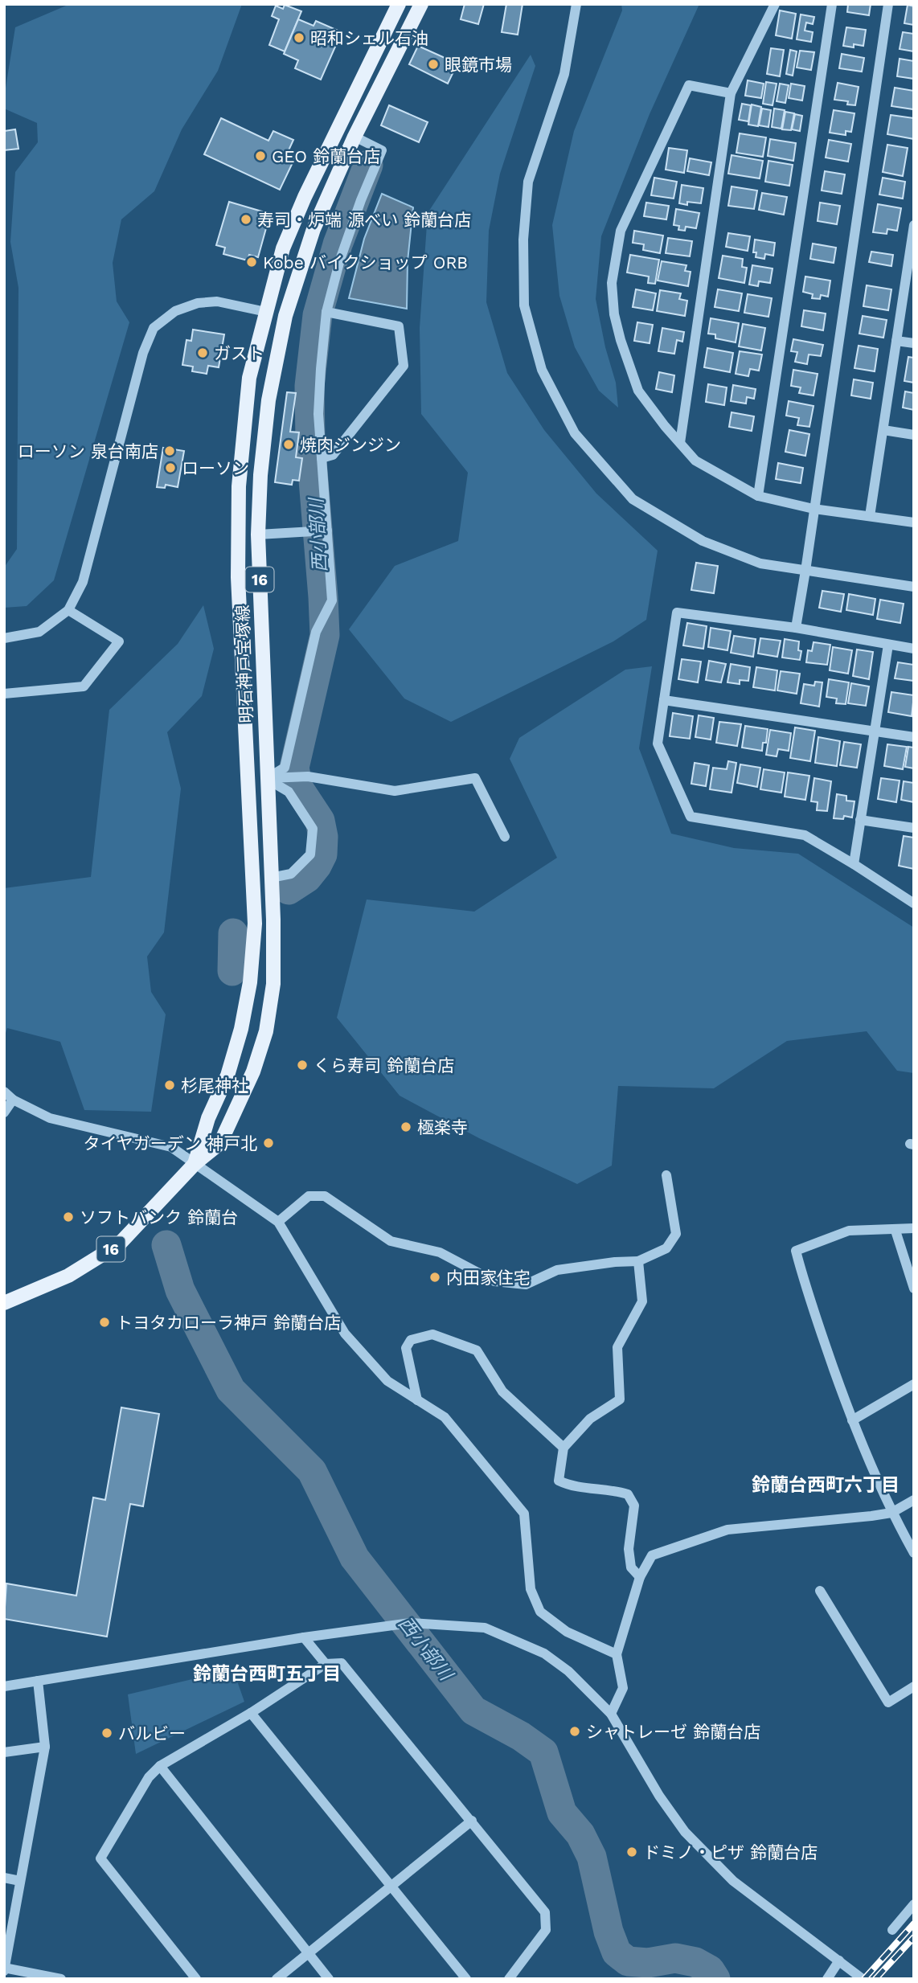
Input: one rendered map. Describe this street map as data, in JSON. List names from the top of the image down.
{
  "streets": {
    "main road": ["16", "明石神戸宝塚線"]
  },
  "districts": ["鈴蘭台西町六丁目", "鈴蘭台西町五丁目"],
  "water": ["西小部川"],
  "places": [
    "昭和シェル石油",
    "眼鏡市場",
    "GEO 鈴蘭台店",
    "寿司・炉端 源べい 鈴蘭台店",
    "Kobe バイクショップ ORB",
    "ガスト",
    "焼肉ジンジン",
    "ローソン 泉台南店",
    "ローソン",
    "くら寿司 鈴蘭台店",
    "杉尾神社",
    "極楽寺",
    "タイヤガーデン 神戸北",
    "ソフトバンク 鈴蘭台",
    "内田家住宅",
    "トヨタカローラ神戸 鈴蘭台店",
    "シャトレーゼ 鈴蘭台店",
    "バルビー",
    "ドミノ・ピザ 鈴蘭台店"
  ]
}
